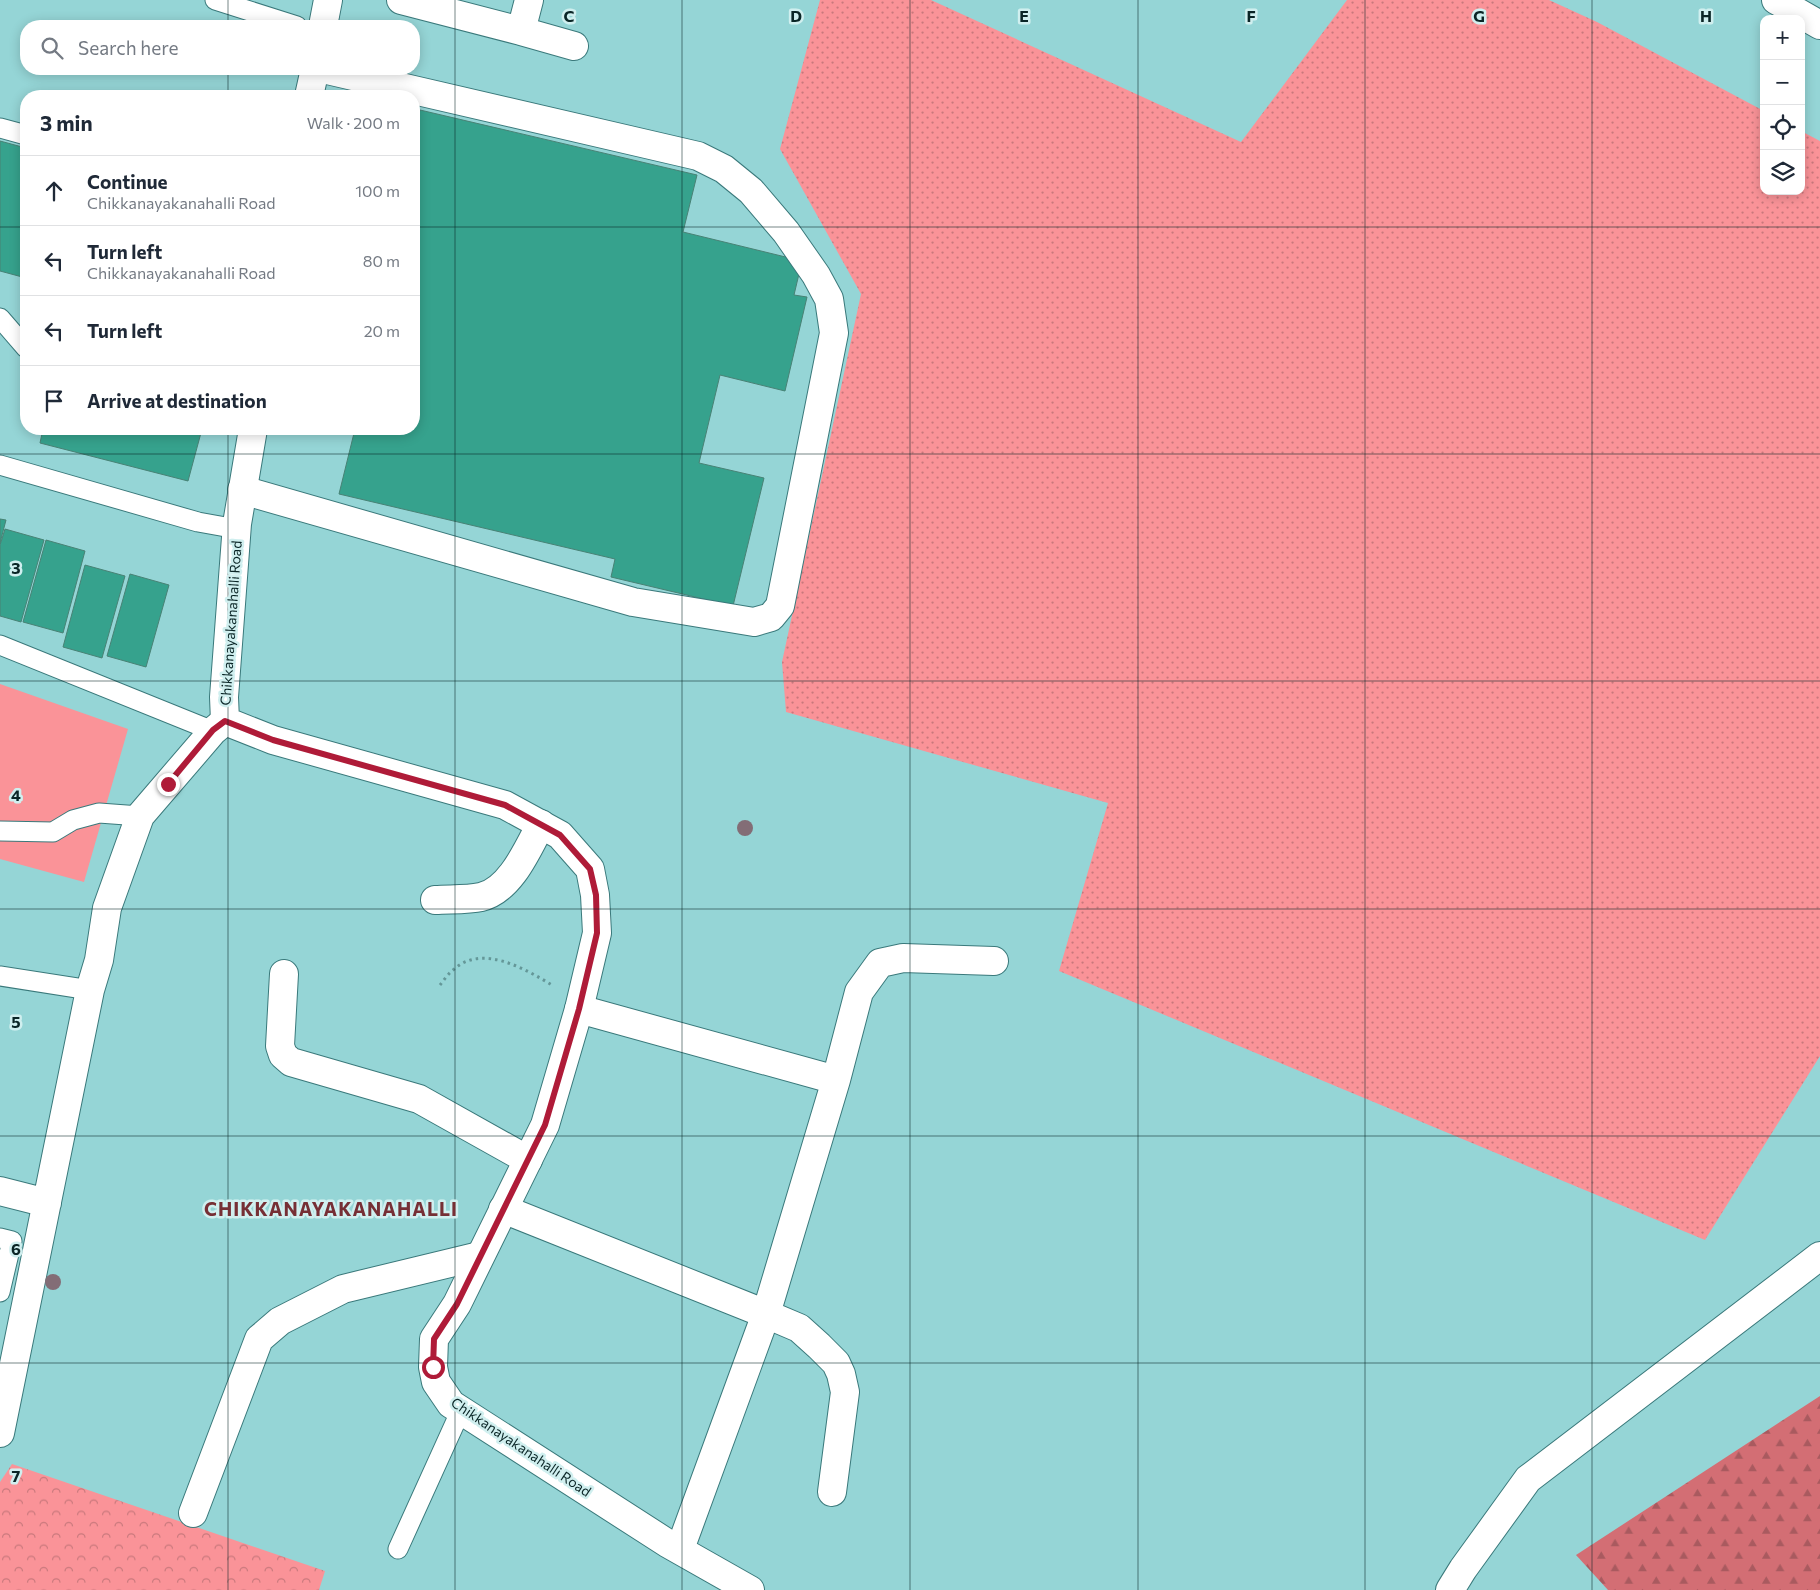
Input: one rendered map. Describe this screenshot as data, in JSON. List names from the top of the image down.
{
  "streets": {
    "street": ["Chikkanayakanahalli Road"]
  },
  "districts": ["CHIKKANAYAKANAHALLI"],
  "page": {
    "map_buttons": ["+", "−"],
    "search": "Search here",
    "heading": ["3 min", "Walk · 200 m"],
    "list": [
      ["Continue", "Chikkanayakanahalli Road", "100 m"],
      ["Turn left", "Chikkanayakanahalli Road", "80 m"],
      ["Turn left", "20 m"],
      "Arrive at destination"
    ]
  },
  "grid": {
    "columns": [
      "C",
      "D",
      "E",
      "F",
      "G",
      "H"
    ],
    "rows": [
      "3",
      "4",
      "5",
      "6",
      "7"
    ]
  }
}
